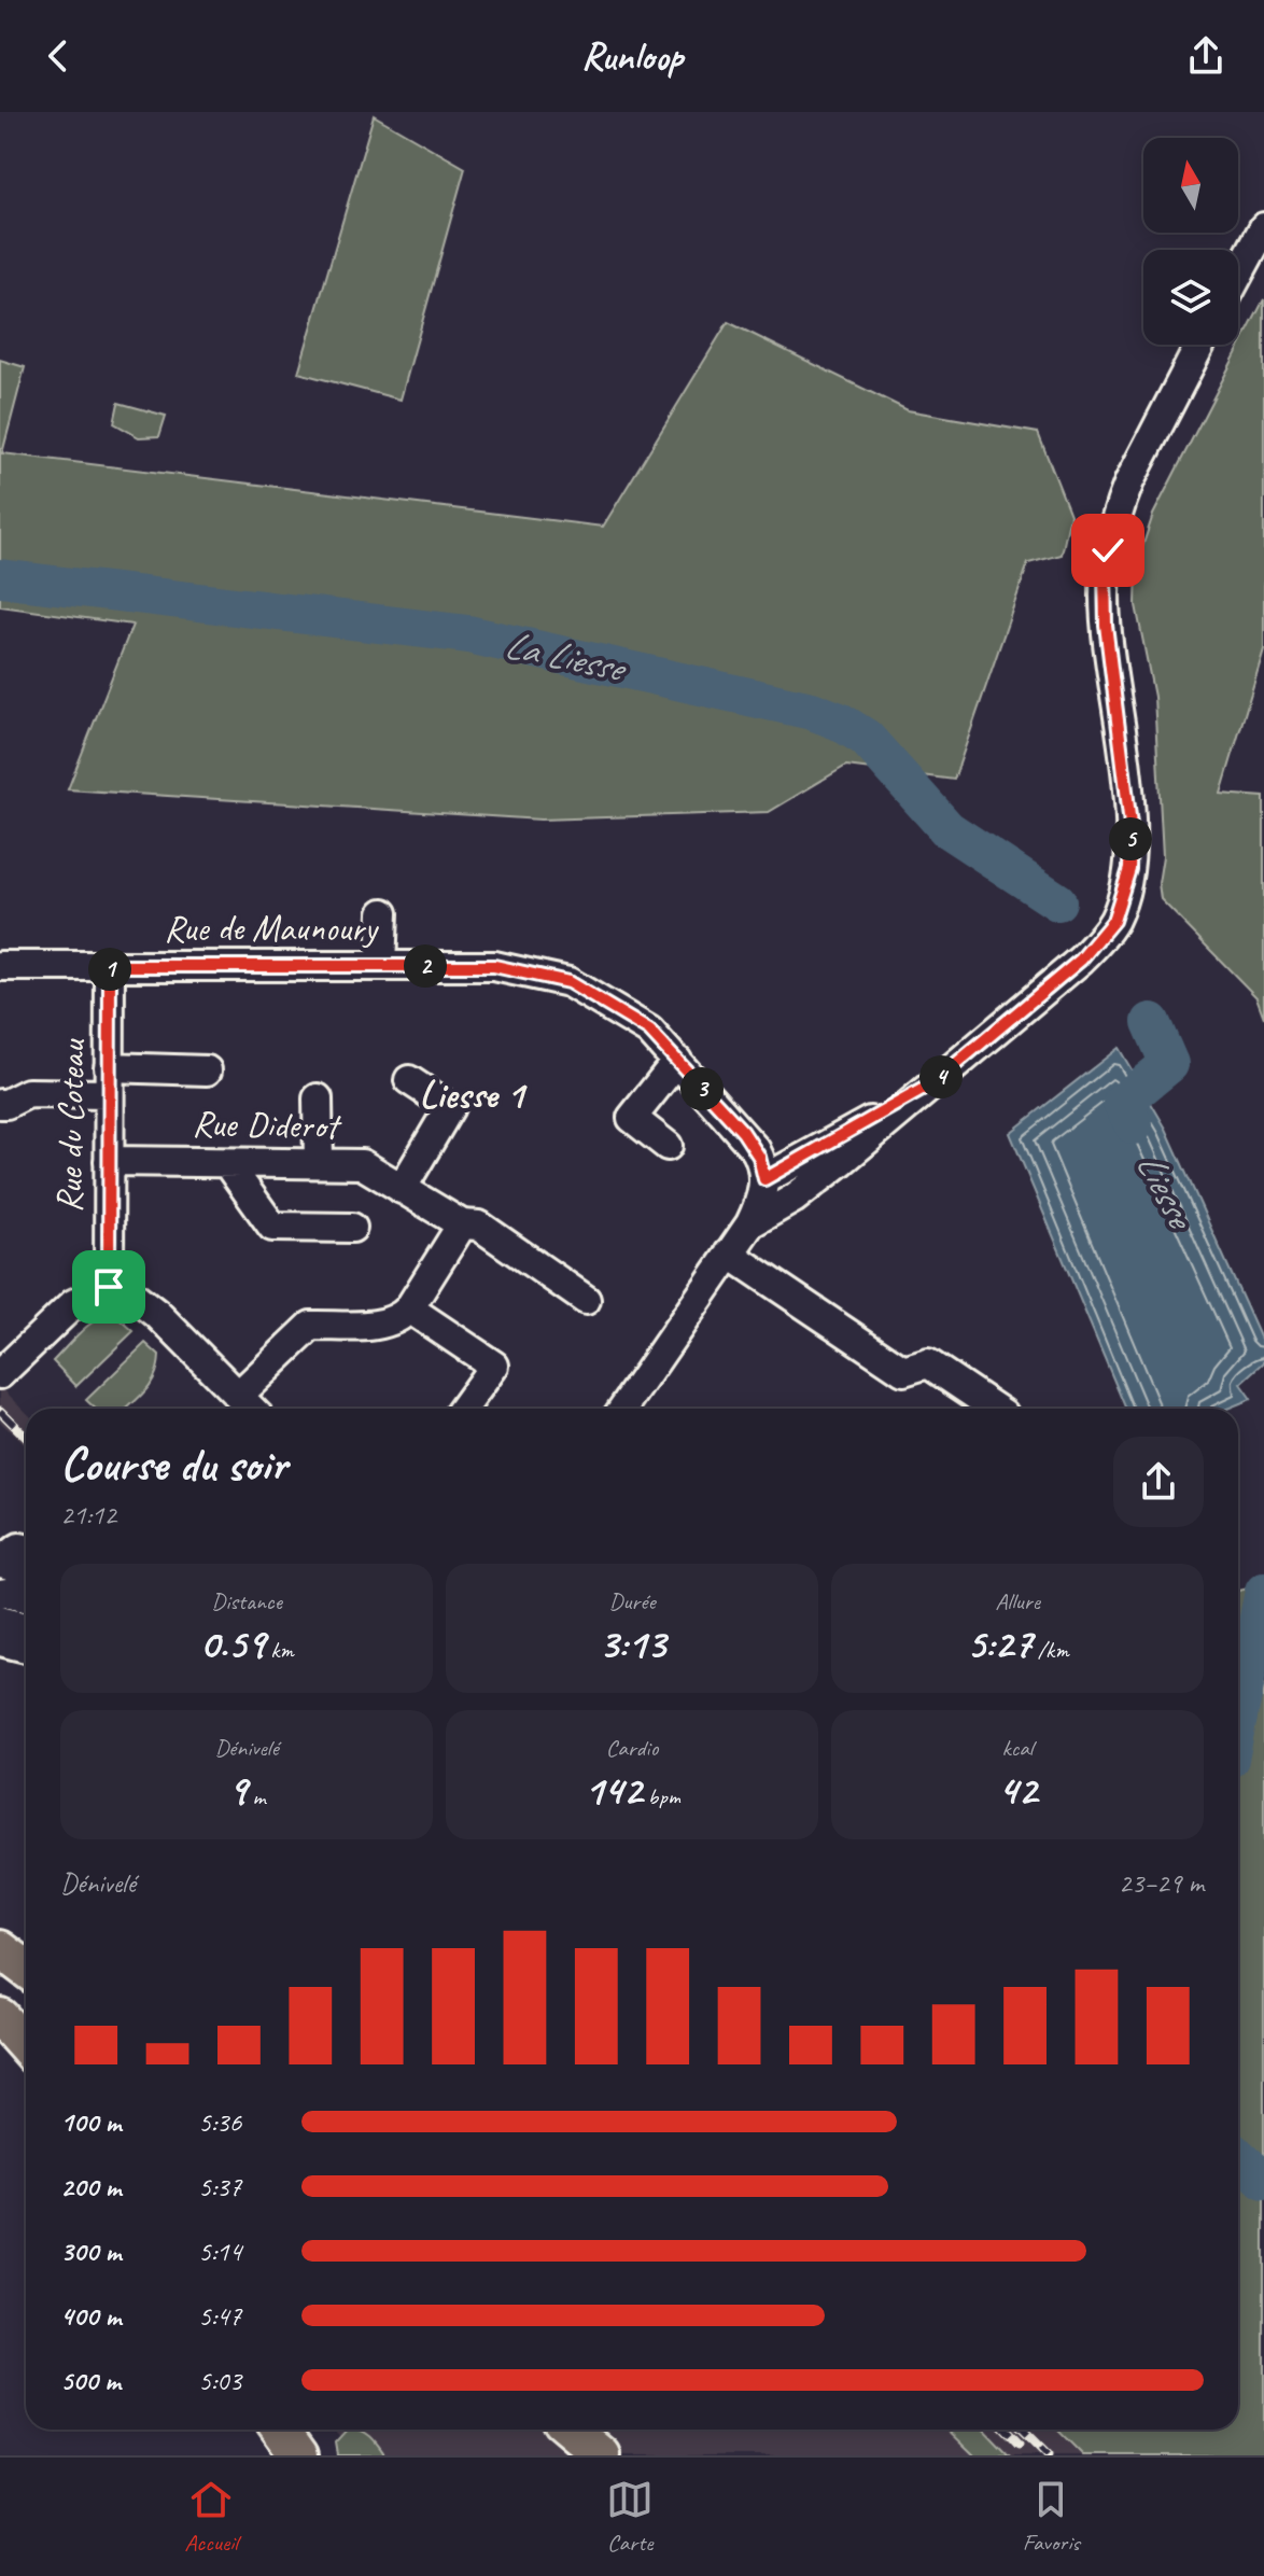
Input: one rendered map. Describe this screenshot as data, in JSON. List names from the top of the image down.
{
  "streets": {
    "street": ["Rue de Maunoury", "Rue Diderot", "Rue du Coteau"]
  },
  "crossings": [
    ["Rue de Maunoury", "Rue du Coteau"],
    ["Rue Diderot", "Rue du Coteau"]
  ],
  "districts": ["Liesse 1"],
  "water": ["La Liesse", "Liesse"],
  "north": "top",
  "page": {
    "header": "Runloop",
    "pins": [
      "5",
      "2",
      "1",
      "4",
      "3"
    ],
    "heading": ["Course du soir", "21:12"],
    "stats": [
      ["Distance", "0.59 km"],
      ["Durée", "3:13"],
      ["Allure", "5:27 /km"],
      ["Dénivelé", "9 m"],
      ["Cardio", "142 bpm"],
      ["kcal", "42"]
    ],
    "chart": ["Dénivelé", "23–29 m"],
    "list": [
      {
        "name": "100 m",
        "note": "5:36"
      },
      {
        "name": "200 m",
        "note": "5:37"
      },
      {
        "name": "300 m",
        "note": "5:14"
      },
      {
        "name": "400 m",
        "note": "5:47"
      },
      {
        "name": "500 m",
        "note": "5:03"
      }
    ],
    "tabs": ["Accueil", "Carte", "Favoris"]
  }
}
